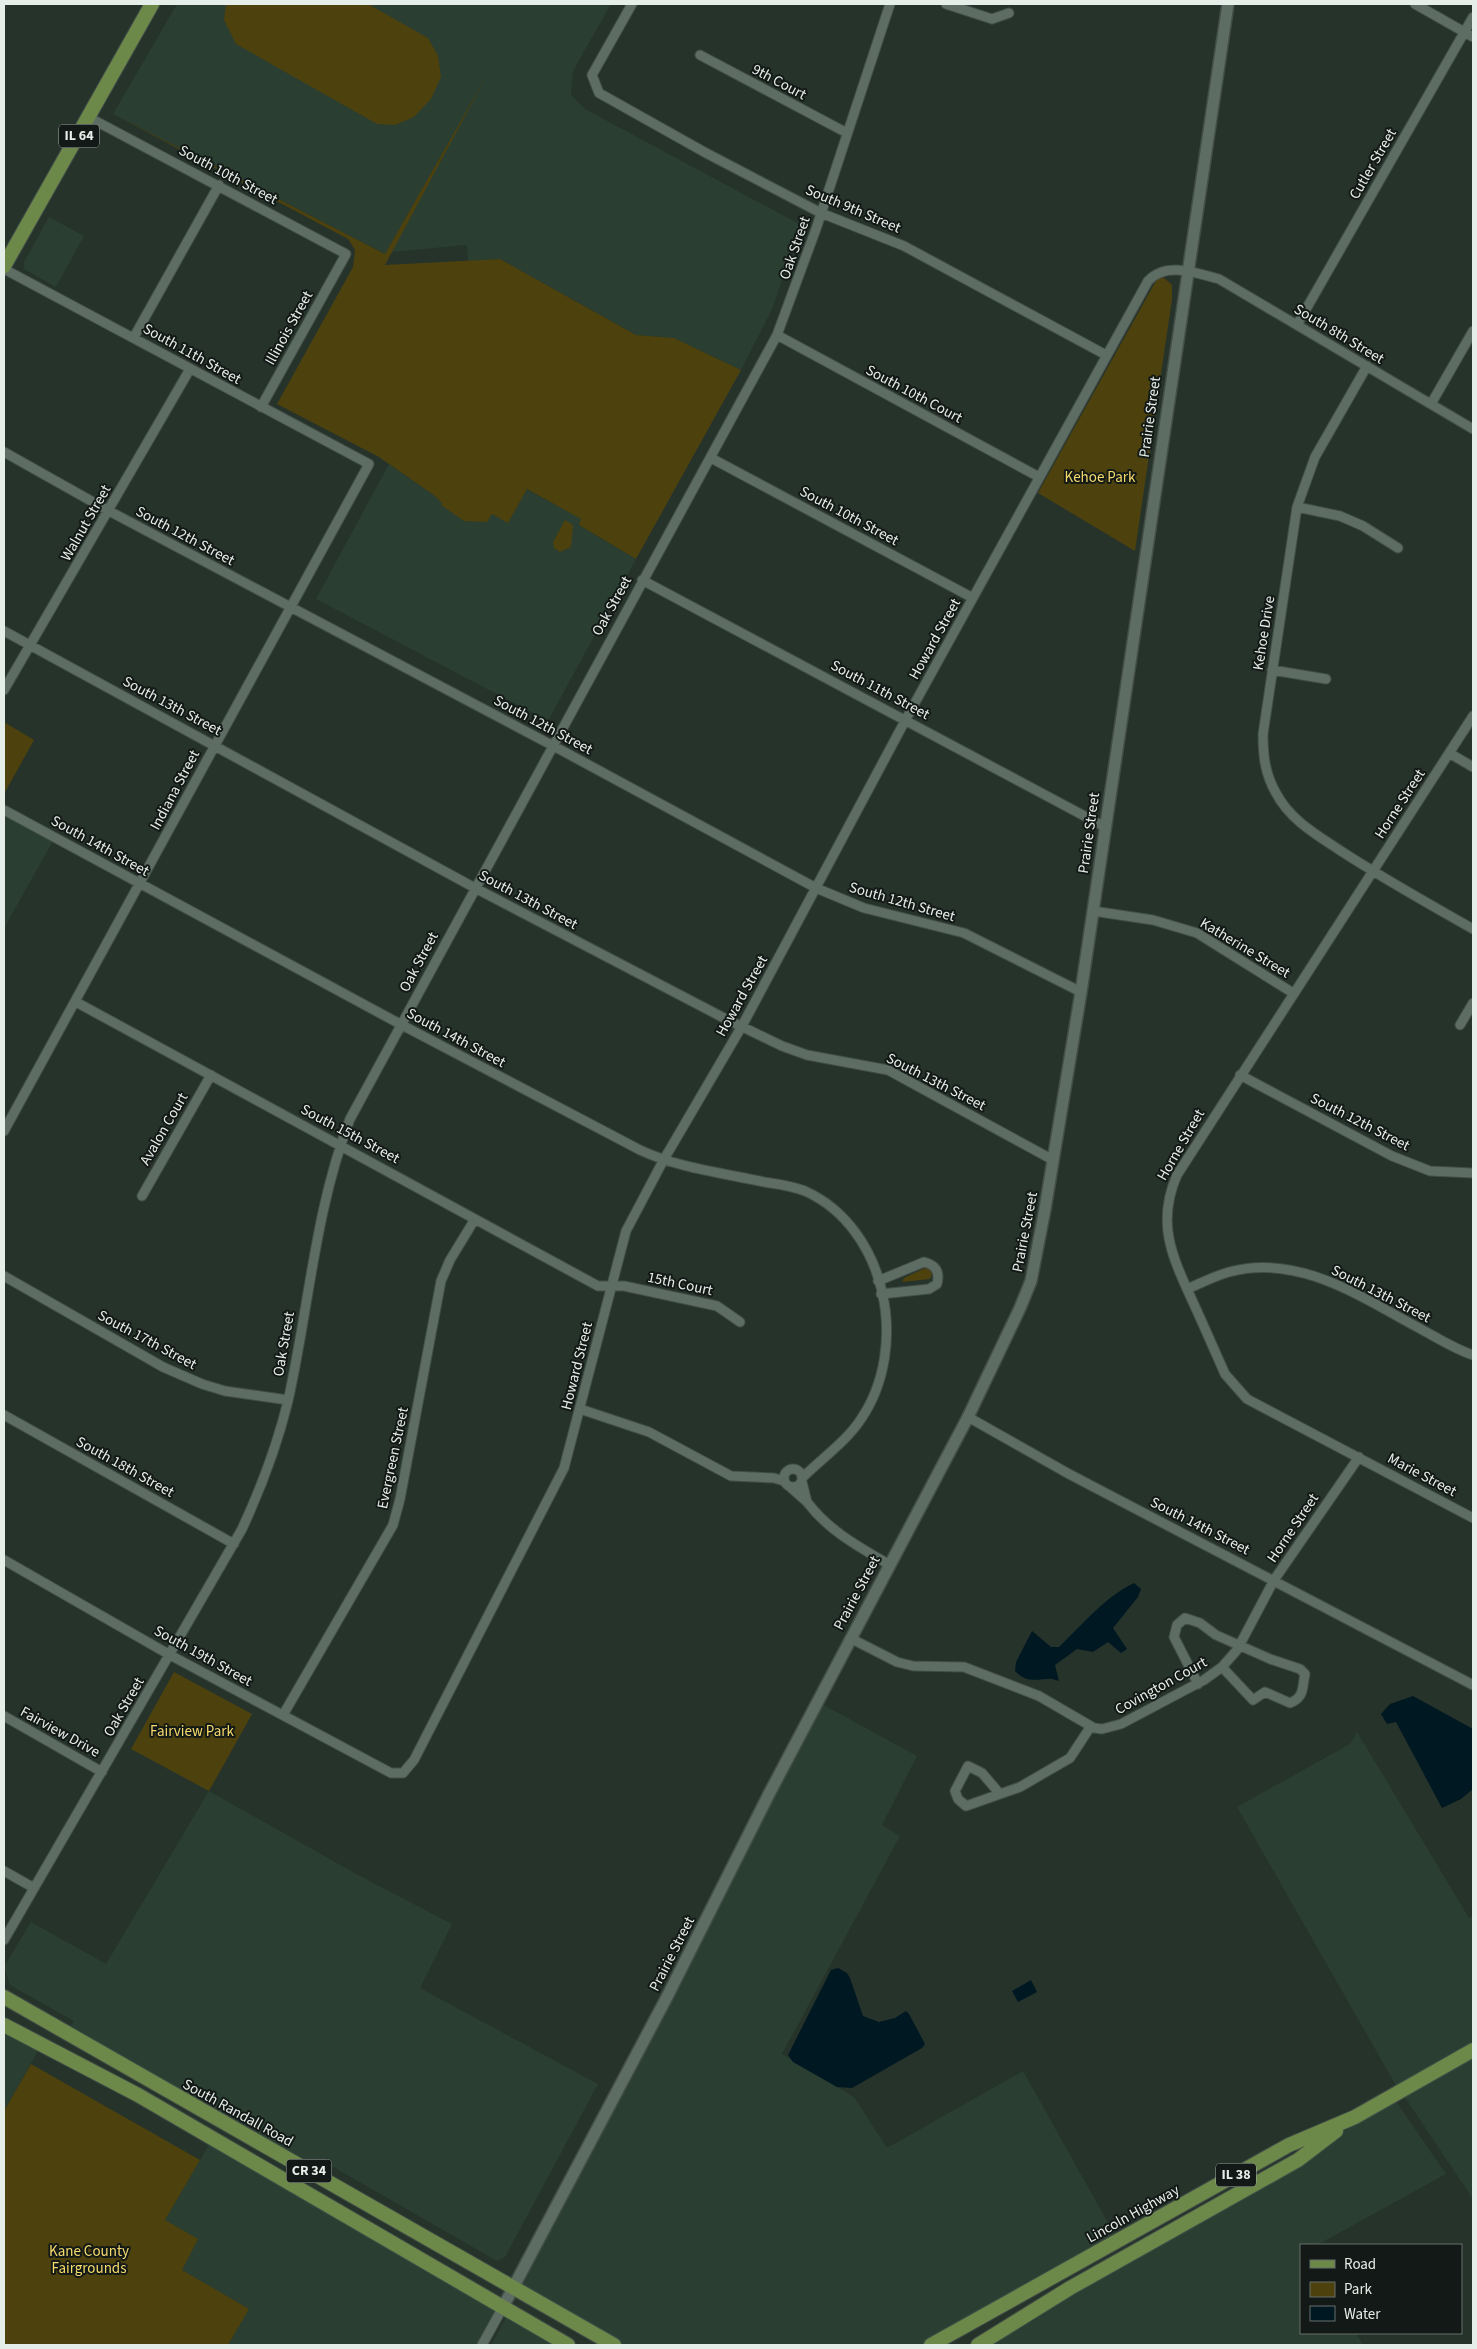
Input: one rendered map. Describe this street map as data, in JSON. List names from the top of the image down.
{
  "streets": {
    "main road": [
      "IL 64",
      "South Randall Road",
      "CR 34",
      "IL 38",
      "Lincoln Highway"
    ],
    "street": [
      "9th Court",
      "Cutler Street",
      "South 10th Street",
      "South 9th Street",
      "Oak Street",
      "Illinois Street",
      "South 8th Street",
      "South 11th Street",
      "South 10th Court",
      "Prairie Street",
      "Walnut Street",
      "South 12th Street",
      "Kehoe Drive",
      "Howard Street",
      "South 13th Street",
      "Indiana Street",
      "Horne Street",
      "South 14th Street",
      "Katherine Street",
      "Avalon Court",
      "South 15th Street",
      "15th Court",
      "South 17th Street",
      "Evergreen Street",
      "South 18th Street",
      "Marie Street",
      "South 19th Street",
      "Covington Court",
      "Fairview Drive"
    ]
  },
  "crossings": [
    ["9th Court", "Oak Street"],
    ["IL 64", "South 10th Street"],
    ["IL 64", "South 11th Street"],
    ["Cutler Street", "South 8th Street"],
    ["South 10th Street", "Oak Street"],
    ["South 10th Street", "Illinois Street"],
    ["South 10th Street", "Howard Street"],
    ["South 9th Street", "Oak Street"],
    ["South 9th Street", "Howard Street"],
    ["Oak Street", "South 11th Street"],
    ["Oak Street", "South 10th Court"],
    ["Oak Street", "South 12th Street"],
    ["Oak Street", "South 13th Street"],
    ["Oak Street", "South 14th Street"],
    ["Oak Street", "South 15th Street"],
    ["Oak Street", "South 17th Street"],
    ["Oak Street", "South 18th Street"],
    ["Oak Street", "South 19th Street"],
    ["Oak Street", "Fairview Drive"],
    ["Illinois Street", "South 11th Street"],
    ["South 8th Street", "Prairie Street"],
    ["South 8th Street", "Kehoe Drive"],
    ["South 8th Street", "Howard Street"],
    ["South 11th Street", "Prairie Street"],
    ["South 11th Street", "Walnut Street"],
    ["South 11th Street", "Howard Street"],
    ["South 11th Street", "Indiana Street"],
    ["South 10th Court", "Howard Street"],
    ["Prairie Street", "South 12th Street"],
    ["Prairie Street", "Howard Street"],
    ["Prairie Street", "South 13th Street"],
    ["Prairie Street", "South 14th Street"],
    ["Prairie Street", "Katherine Street"],
    ["Prairie Street", "South Randall Road"],
    ["Prairie Street", "CR 34"],
    ["Walnut Street", "South 12th Street"],
    ["Walnut Street", "South 13th Street"],
    ["South 12th Street", "Howard Street"],
    ["South 12th Street", "Indiana Street"],
    ["South 12th Street", "Horne Street"],
    ["Kehoe Drive", "Horne Street"],
    ["Howard Street", "South 13th Street"],
    ["Howard Street", "South 14th Street"],
    ["Howard Street", "South 15th Street"],
    ["Howard Street", "15th Court"],
    ["Howard Street", "South 19th Street"],
    ["South 13th Street", "Indiana Street"],
    ["South 13th Street", "Horne Street"],
    ["Indiana Street", "South 14th Street"],
    ["Indiana Street", "South 15th Street"],
    ["Horne Street", "South 14th Street"],
    ["Horne Street", "Katherine Street"],
    ["Horne Street", "Marie Street"],
    ["Horne Street", "Covington Court"],
    ["South 14th Street", "Covington Court"],
    ["Avalon Court", "South 15th Street"],
    ["South 15th Street", "15th Court"],
    ["South 15th Street", "Evergreen Street"],
    ["Evergreen Street", "South 19th Street"]
  ],
  "parks": ["Kehoe Park", "Fairview Park", "Kane County Fairgrounds"],
  "legend": ["Road", "Park", "Water"]
}
